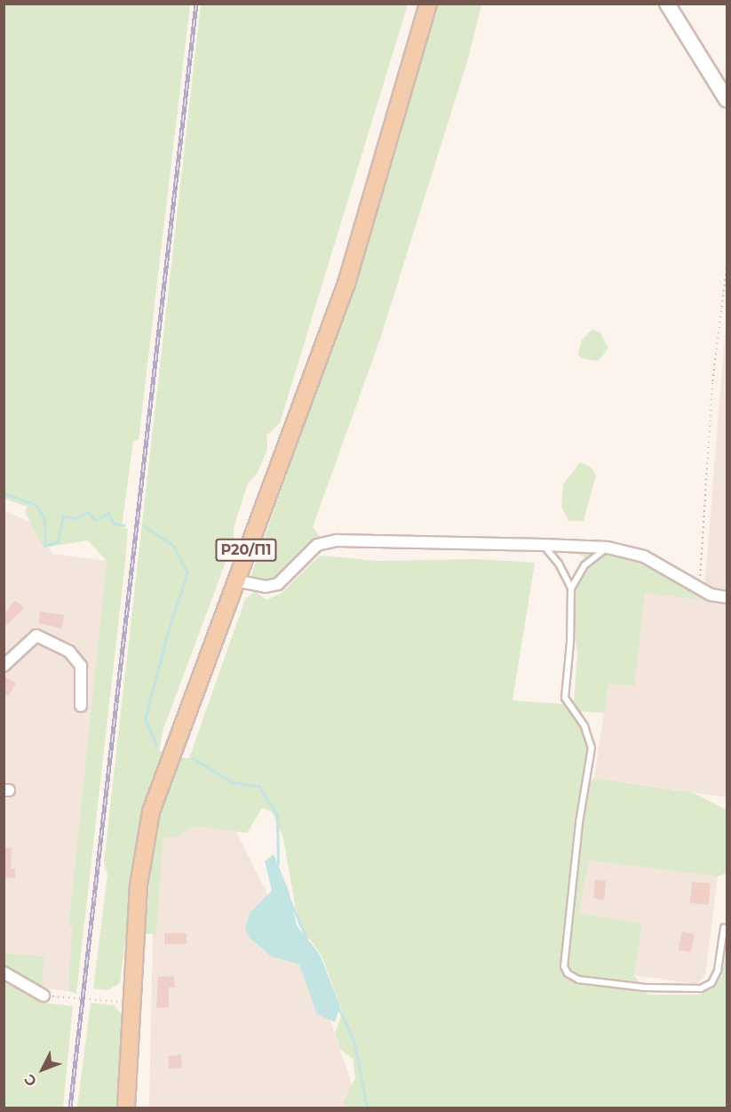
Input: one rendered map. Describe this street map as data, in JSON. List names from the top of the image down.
{
  "streets": {
    "main road": ["Р20/П1"]
  },
  "north": "bottom left"
}
